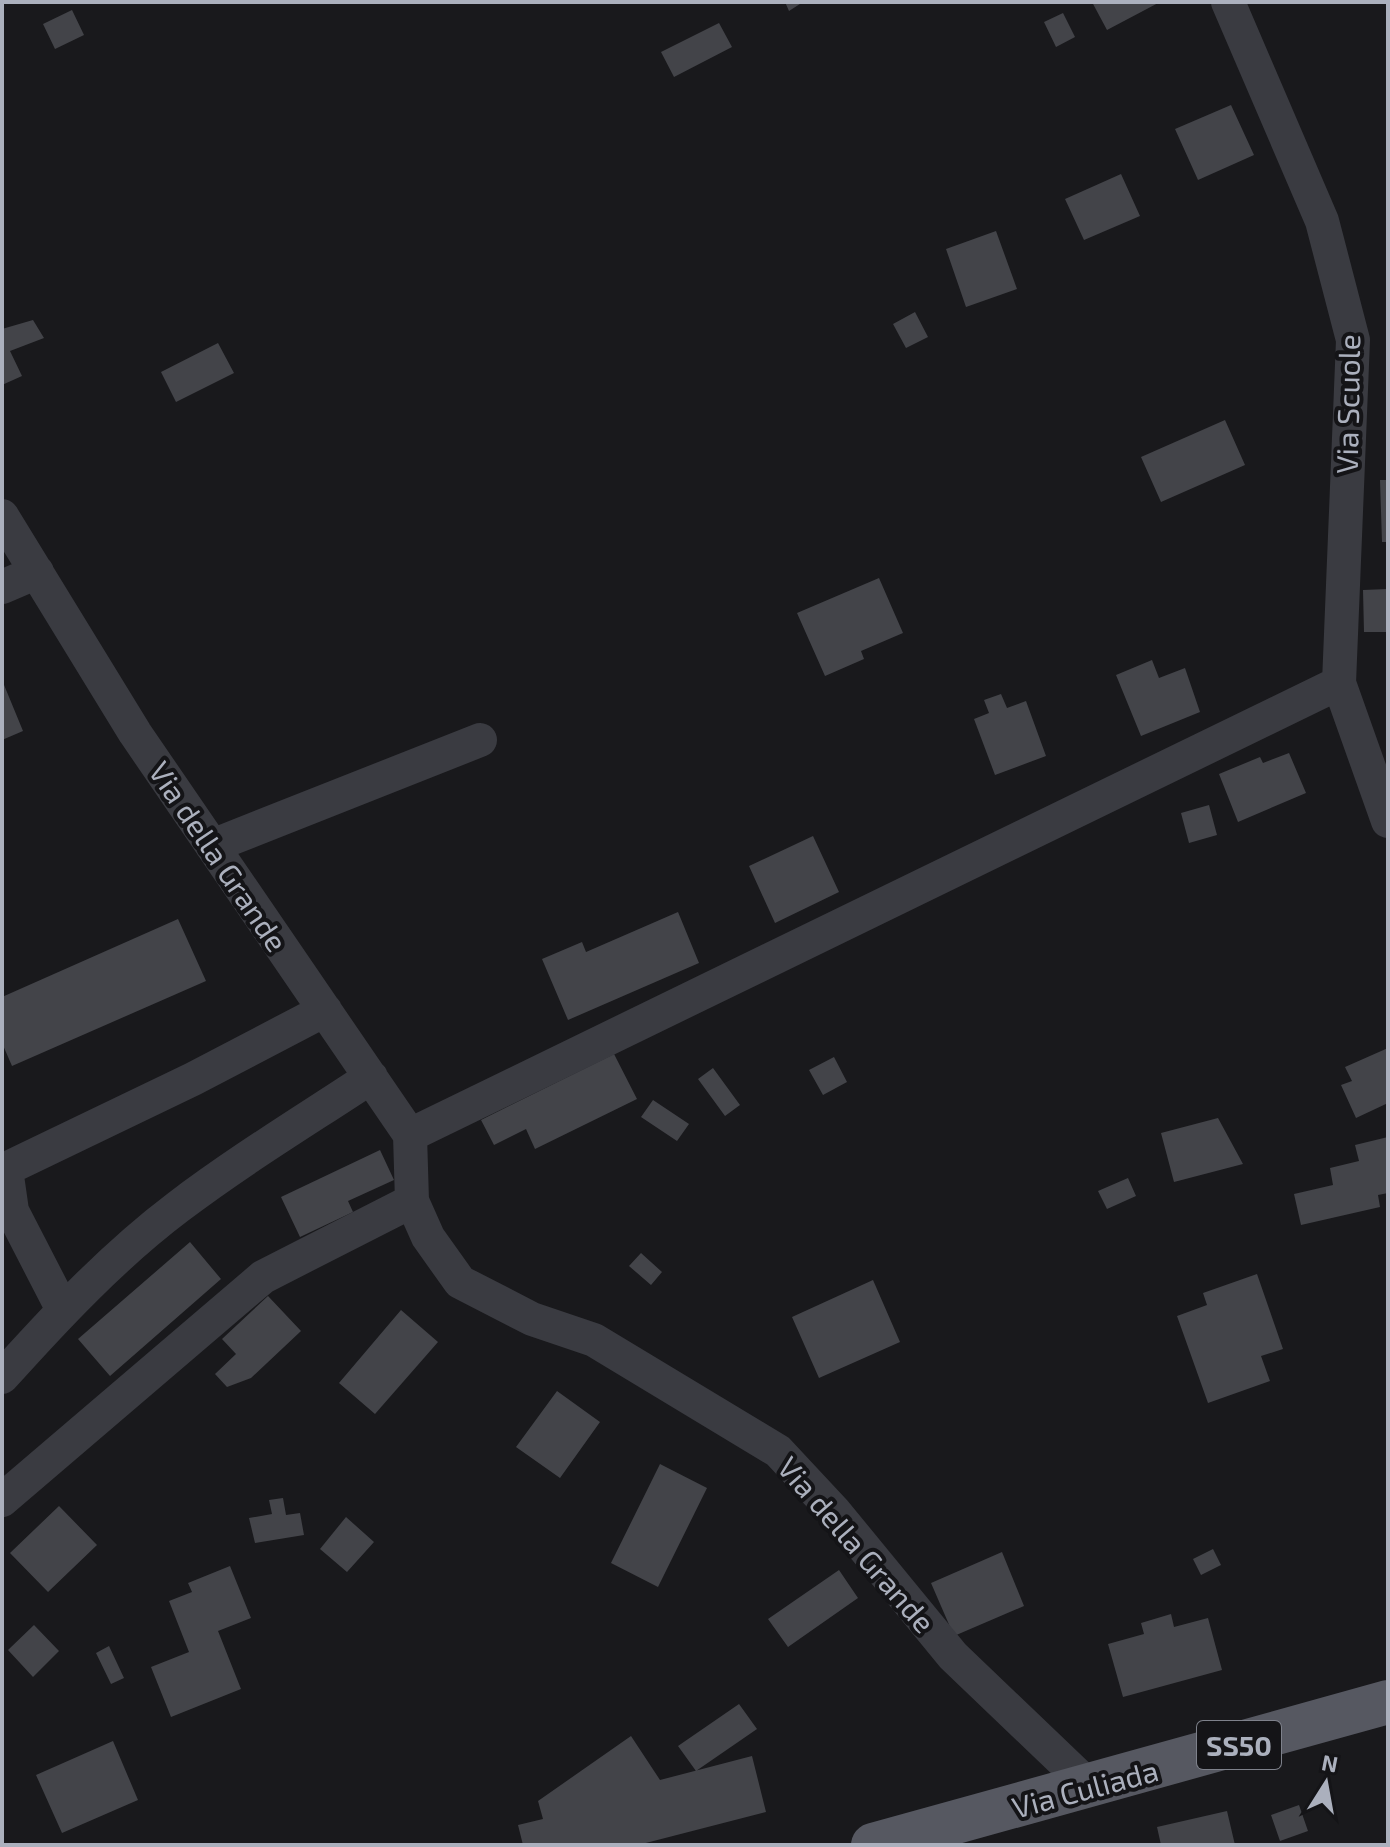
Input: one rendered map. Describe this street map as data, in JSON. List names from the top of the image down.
{
  "streets": {
    "main road": ["SS50", "Via Culiada"],
    "street": ["Via Scuole", "Via della Grande"]
  },
  "crossings": [
    ["Via della Grande", "Via Culiada"]
  ],
  "north": "top"
}
